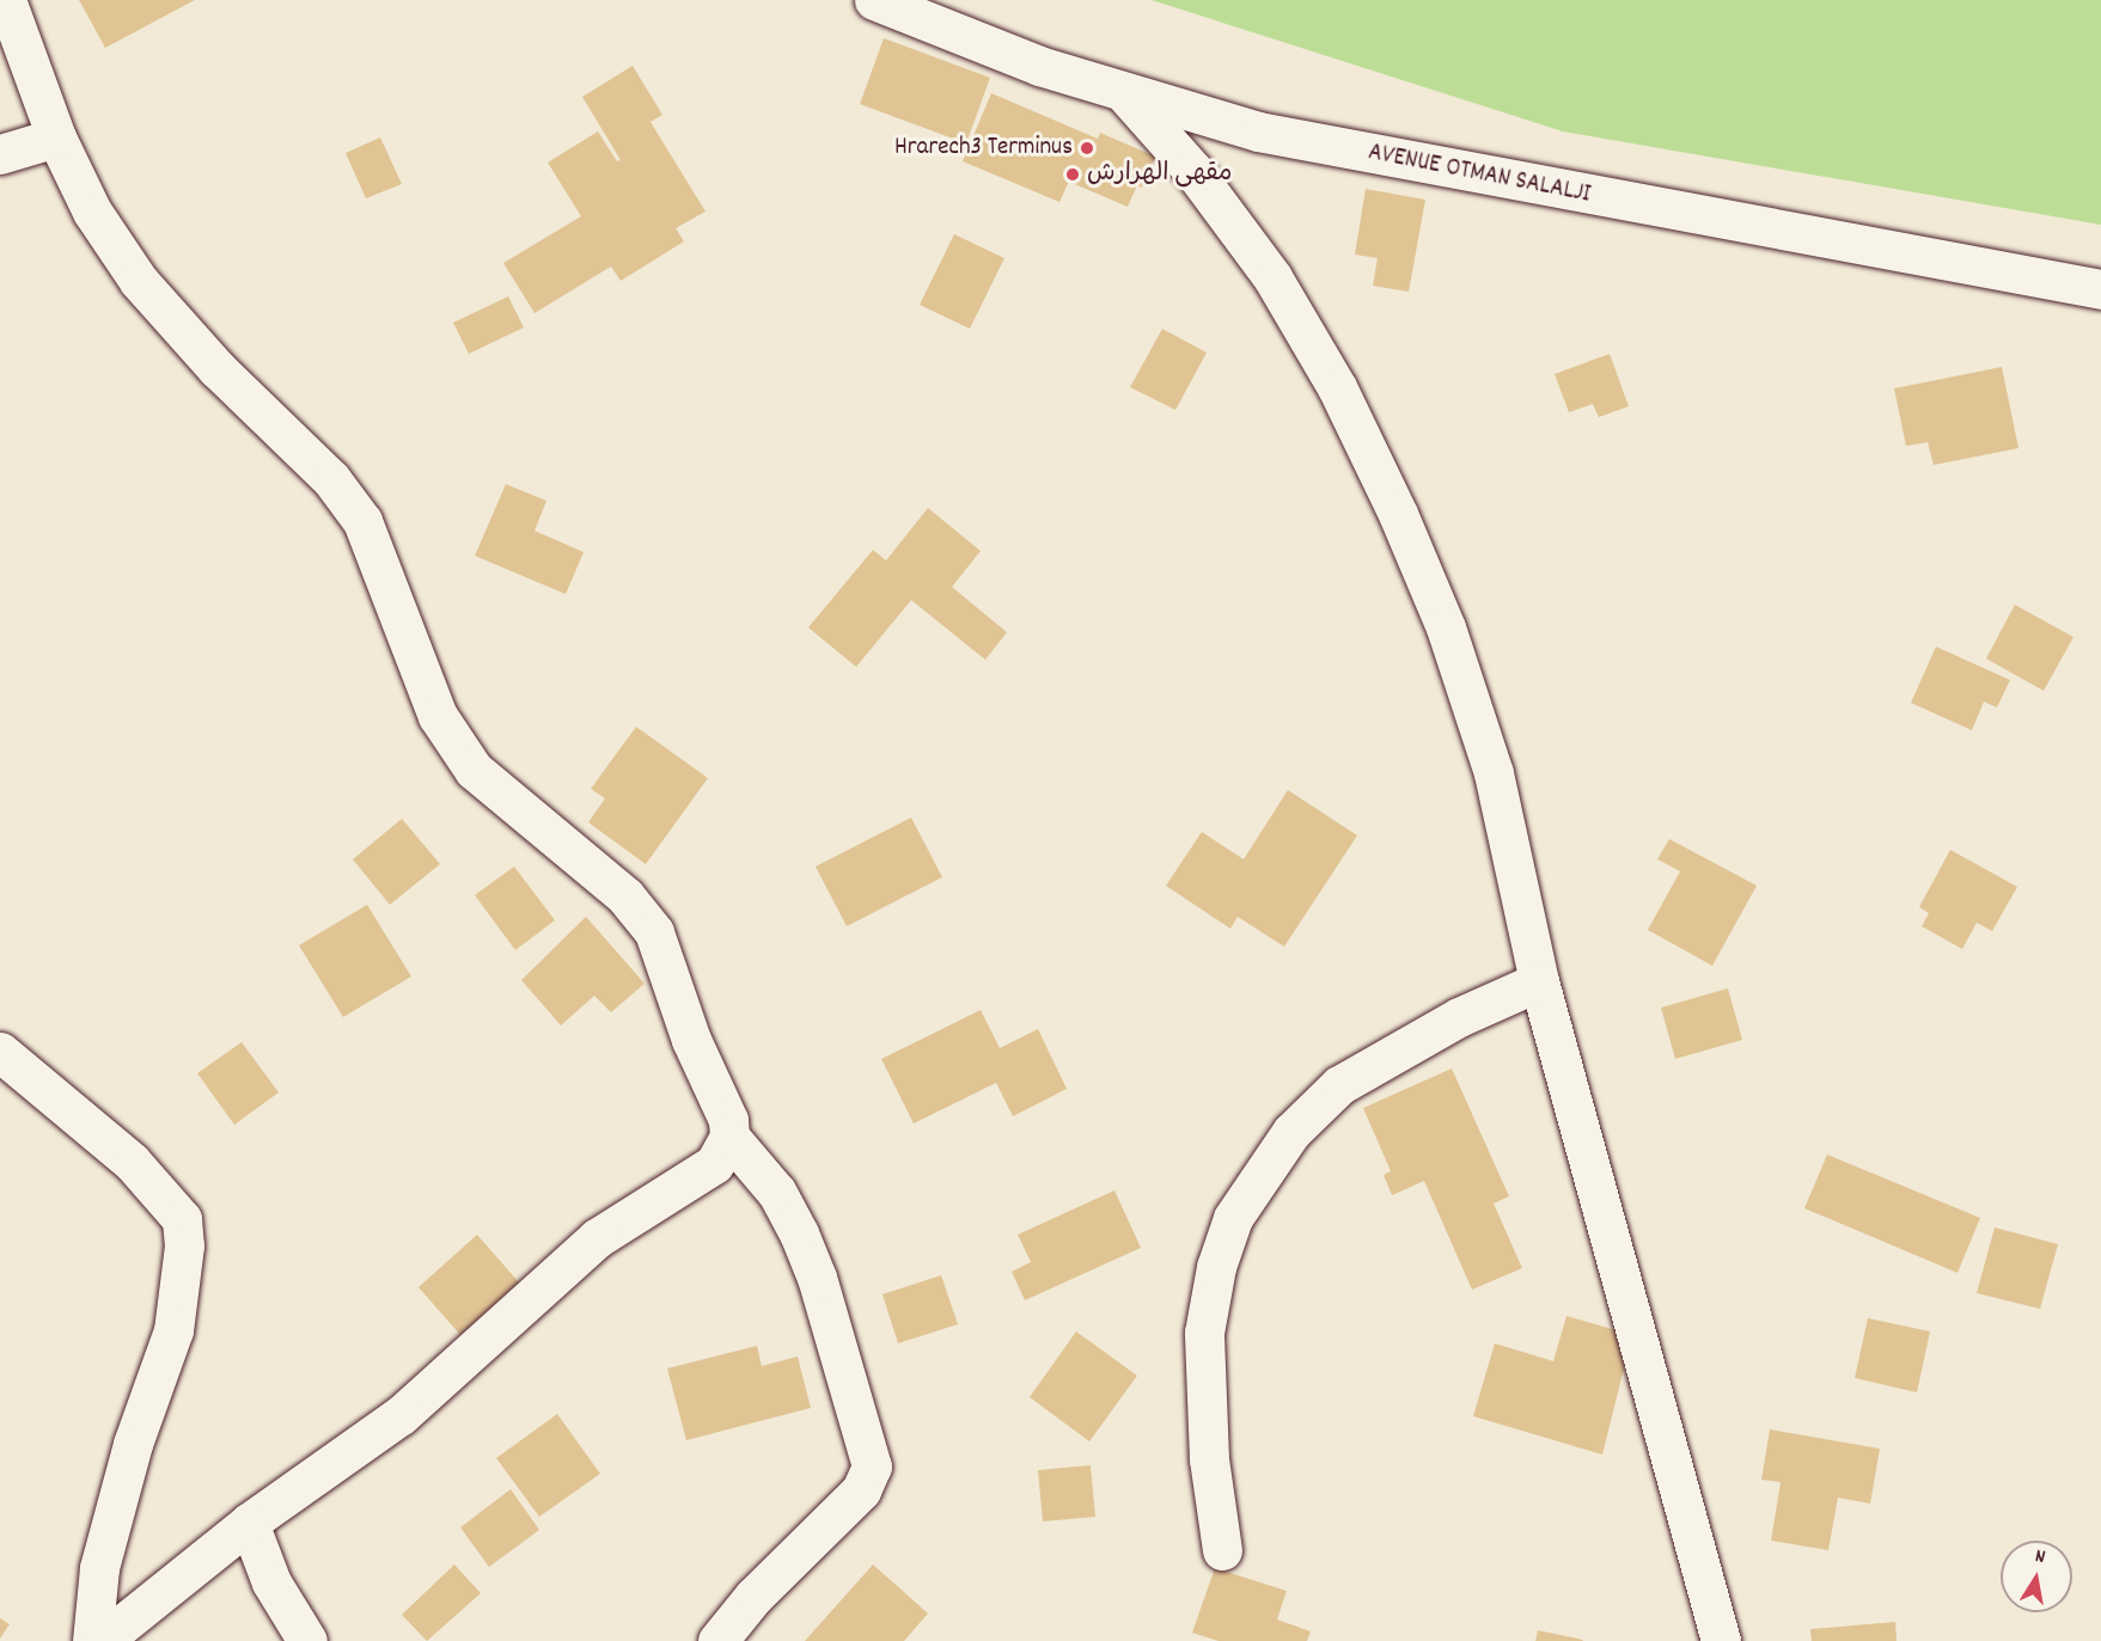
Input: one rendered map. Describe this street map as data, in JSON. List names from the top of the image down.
{
  "streets": {
    "street": ["AVENUE OTMAN SALALJI"]
  },
  "places": ["Hrarech3 Terminus", "مقهى الهرارش"],
  "north": "top"
}
